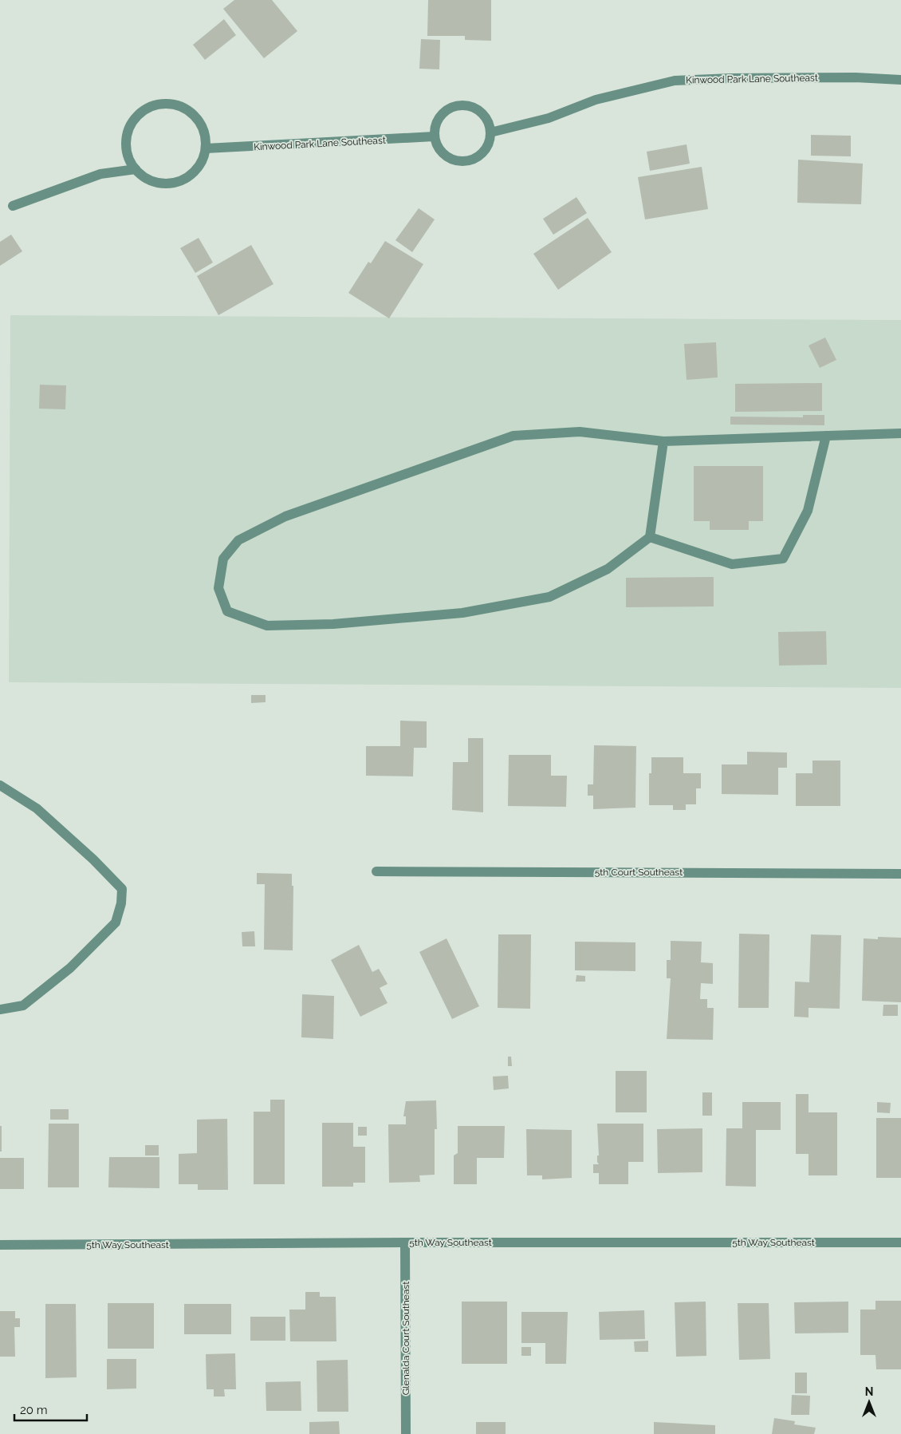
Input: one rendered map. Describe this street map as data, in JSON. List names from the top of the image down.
{
  "streets": {
    "street": [
      "Kinwood Park Lane Southeast",
      "5th Court Southeast",
      "5th Way Southeast",
      "Glenalda Court Southeast"
    ]
  },
  "crossings": [
    ["5th Way Southeast", "Glenalda Court Southeast"]
  ],
  "scale_bar": "20 m",
  "north": "top"
}
